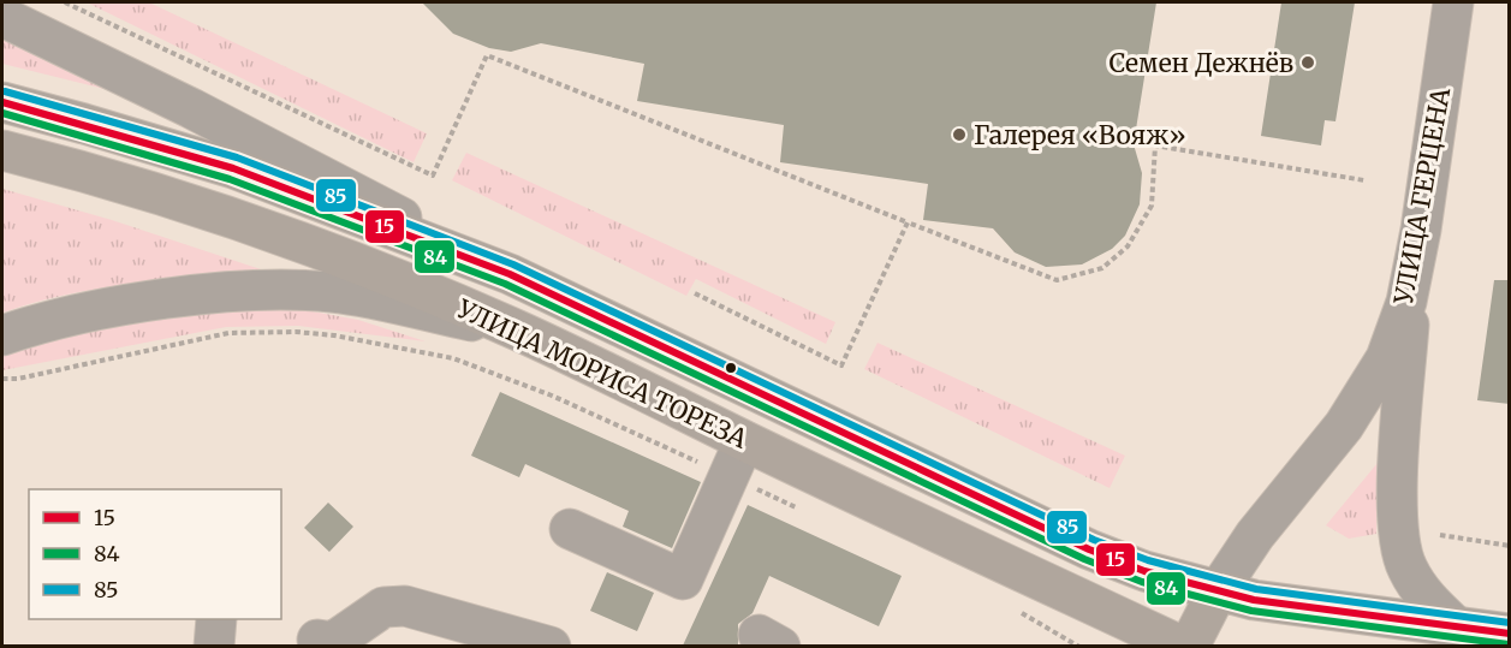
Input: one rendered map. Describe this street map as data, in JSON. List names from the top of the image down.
{
  "streets": {
    "main road": ["УЛИЦА МОРИСА ТОРЕЗА"],
    "street": ["УЛИЦА ГЕРЦЕНА"]
  },
  "crossings": [
    ["УЛИЦА ГЕРЦЕНА", "УЛИЦА МОРИСА ТОРЕЗА"]
  ],
  "places": ["Семен Дежнёв", "Галерея «Вояж»"],
  "lines": ["transit line 85", "transit line 15", "transit line 84"],
  "legend": ["15", "84", "85"]
}
